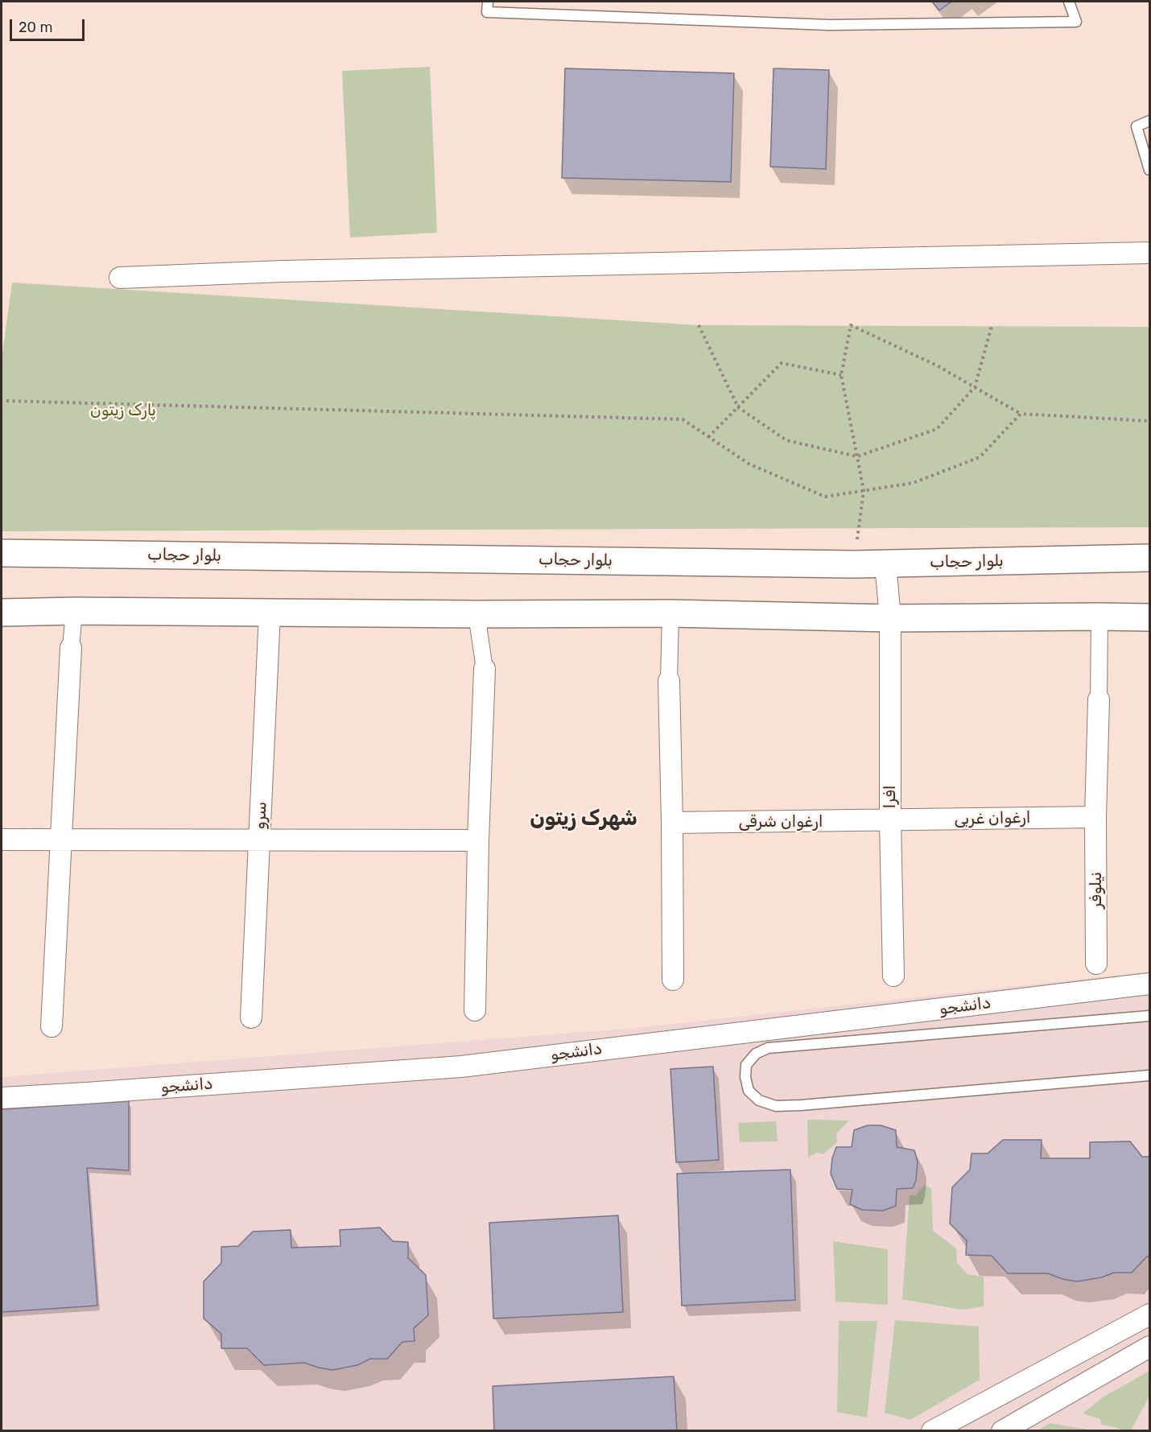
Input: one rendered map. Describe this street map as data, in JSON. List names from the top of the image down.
{
  "streets": {
    "main road": ["بلوار حجاب"],
    "street": [
      "افرا",
      "سرو",
      "ارغوان غربی",
      "ارغوان شرقی",
      "نیلوفر",
      "دانشجو"
    ]
  },
  "crossings": [
    ["بلوار حجاب", "افرا"],
    ["افرا", "ارغوان غربی"],
    ["افرا", "ارغوان شرقی"],
    ["ارغوان غربی", "ارغوان شرقی"],
    ["ارغوان غربی", "نیلوفر"]
  ],
  "districts": ["شهرک زیتون"],
  "parks": ["پارک زیتون"],
  "scale_bar": "20 m"
}
